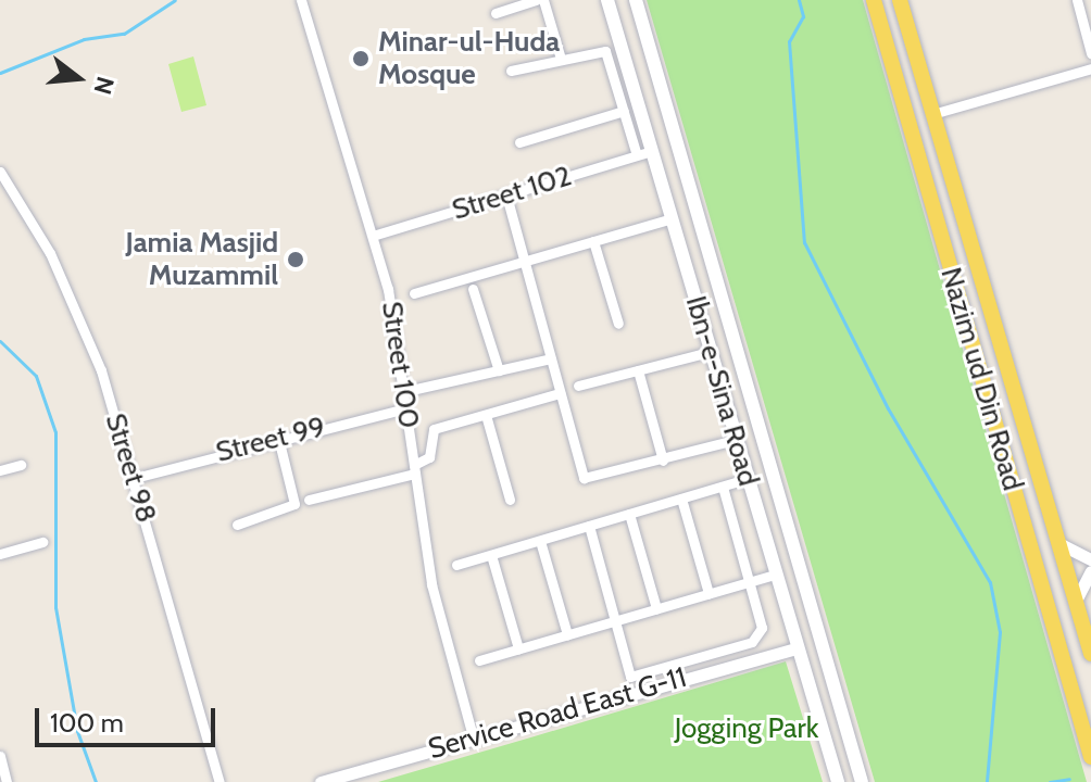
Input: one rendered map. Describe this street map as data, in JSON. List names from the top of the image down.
{
  "streets": {
    "main road": ["Nazim ud Din Road", "Ibn-e-Sina Road"],
    "street": [
      "Street 102",
      "Street 100",
      "Street 99",
      "Street 98",
      "Service Road East G-11"
    ]
  },
  "crossings": [
    ["Street 102", "Street 100"],
    ["Street 102", "Ibn-e-Sina Road"],
    ["Street 100", "Street 99"],
    ["Street 100", "Service Road East G-11"],
    ["Ibn-e-Sina Road", "Service Road East G-11"],
    ["Street 99", "Street 98"]
  ],
  "parks": ["Jogging Park"],
  "places": ["Minar-ul-Huda Mosque", "Jamia Masjid Muzammil"],
  "scale_bar": "100 m",
  "north": "right"
}
